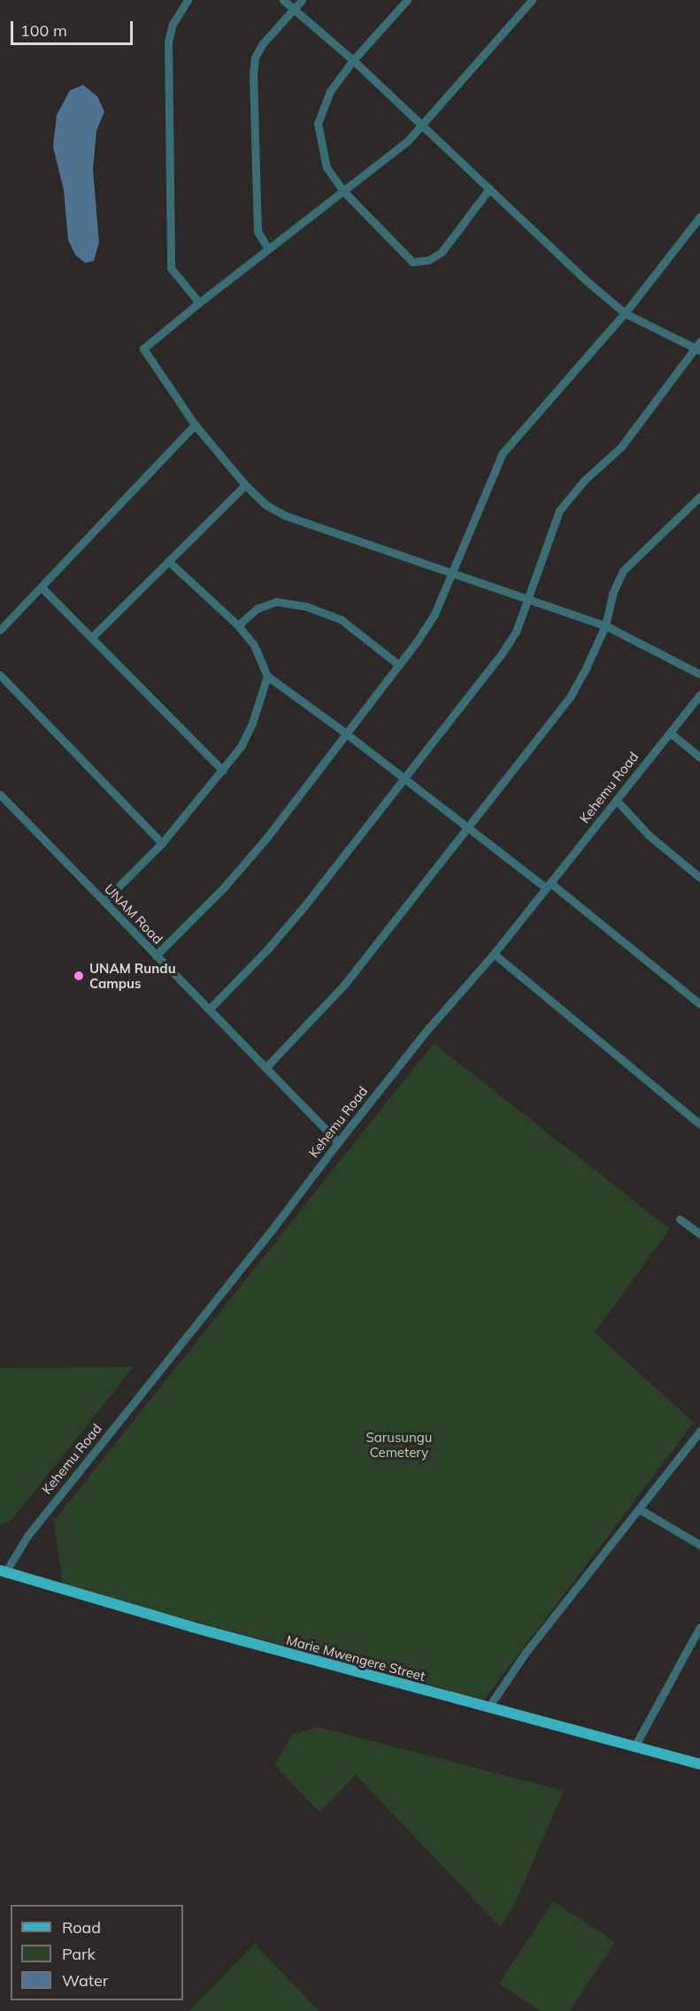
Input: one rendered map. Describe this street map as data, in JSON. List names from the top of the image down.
{
  "streets": {
    "main road": ["Marie Mwengere Street"],
    "street": ["Kehemu Road", "UNAM Road"]
  },
  "crossings": [
    ["Kehemu Road", "UNAM Road"],
    ["Kehemu Road", "Marie Mwengere Street"]
  ],
  "parks": ["Sarusungu Cemetery"],
  "places": ["UNAM Rundu Campus"],
  "legend": ["Road", "Park", "Water"],
  "scale_bar": "100 m"
}
